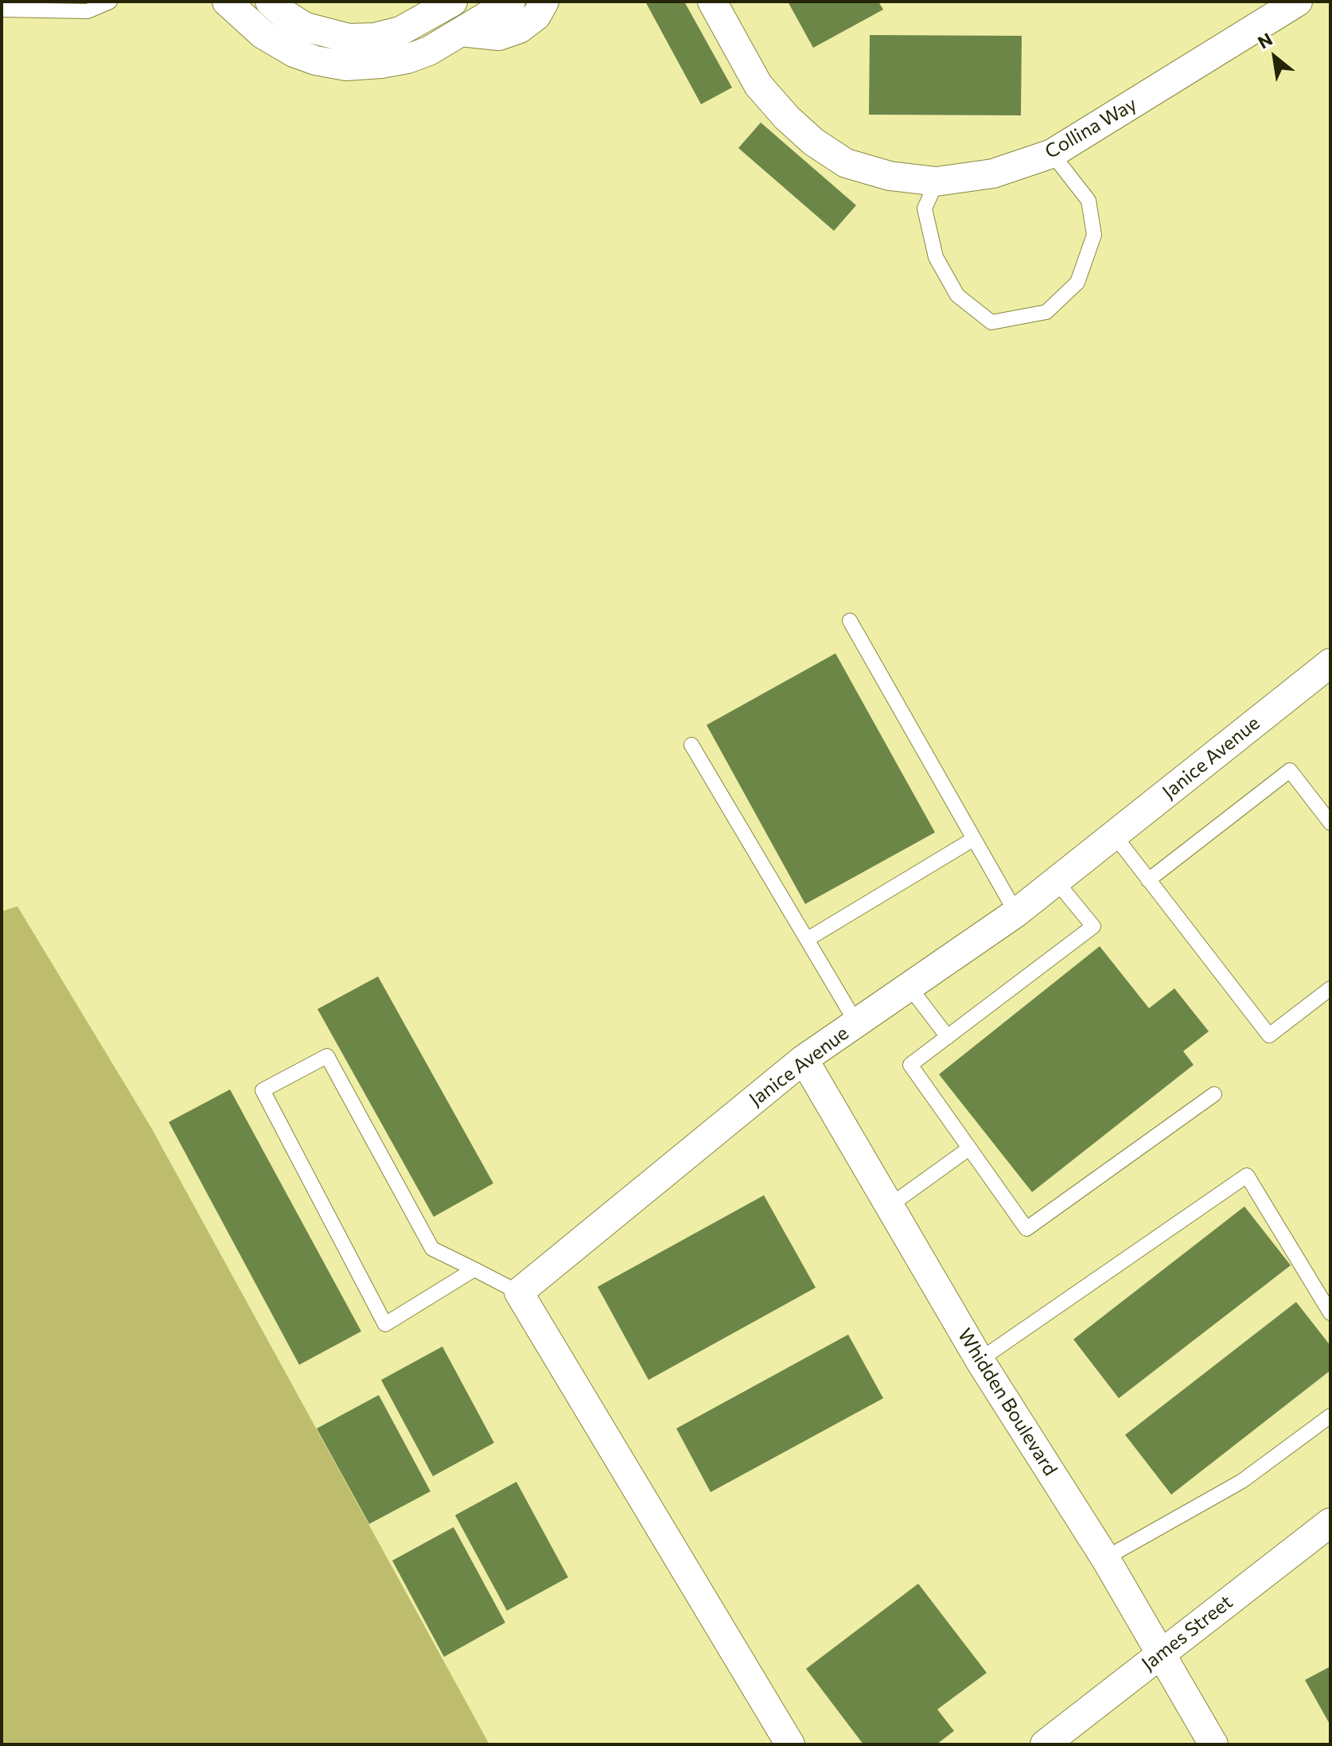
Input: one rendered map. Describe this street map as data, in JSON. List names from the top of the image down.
{
  "streets": {
    "street": [
      "Collina Way",
      "Janice Avenue",
      "Whidden Boulevard",
      "James Street"
    ]
  },
  "crossings": [
    ["Janice Avenue", "Whidden Boulevard"],
    ["Whidden Boulevard", "James Street"]
  ],
  "north": "top left"
}
